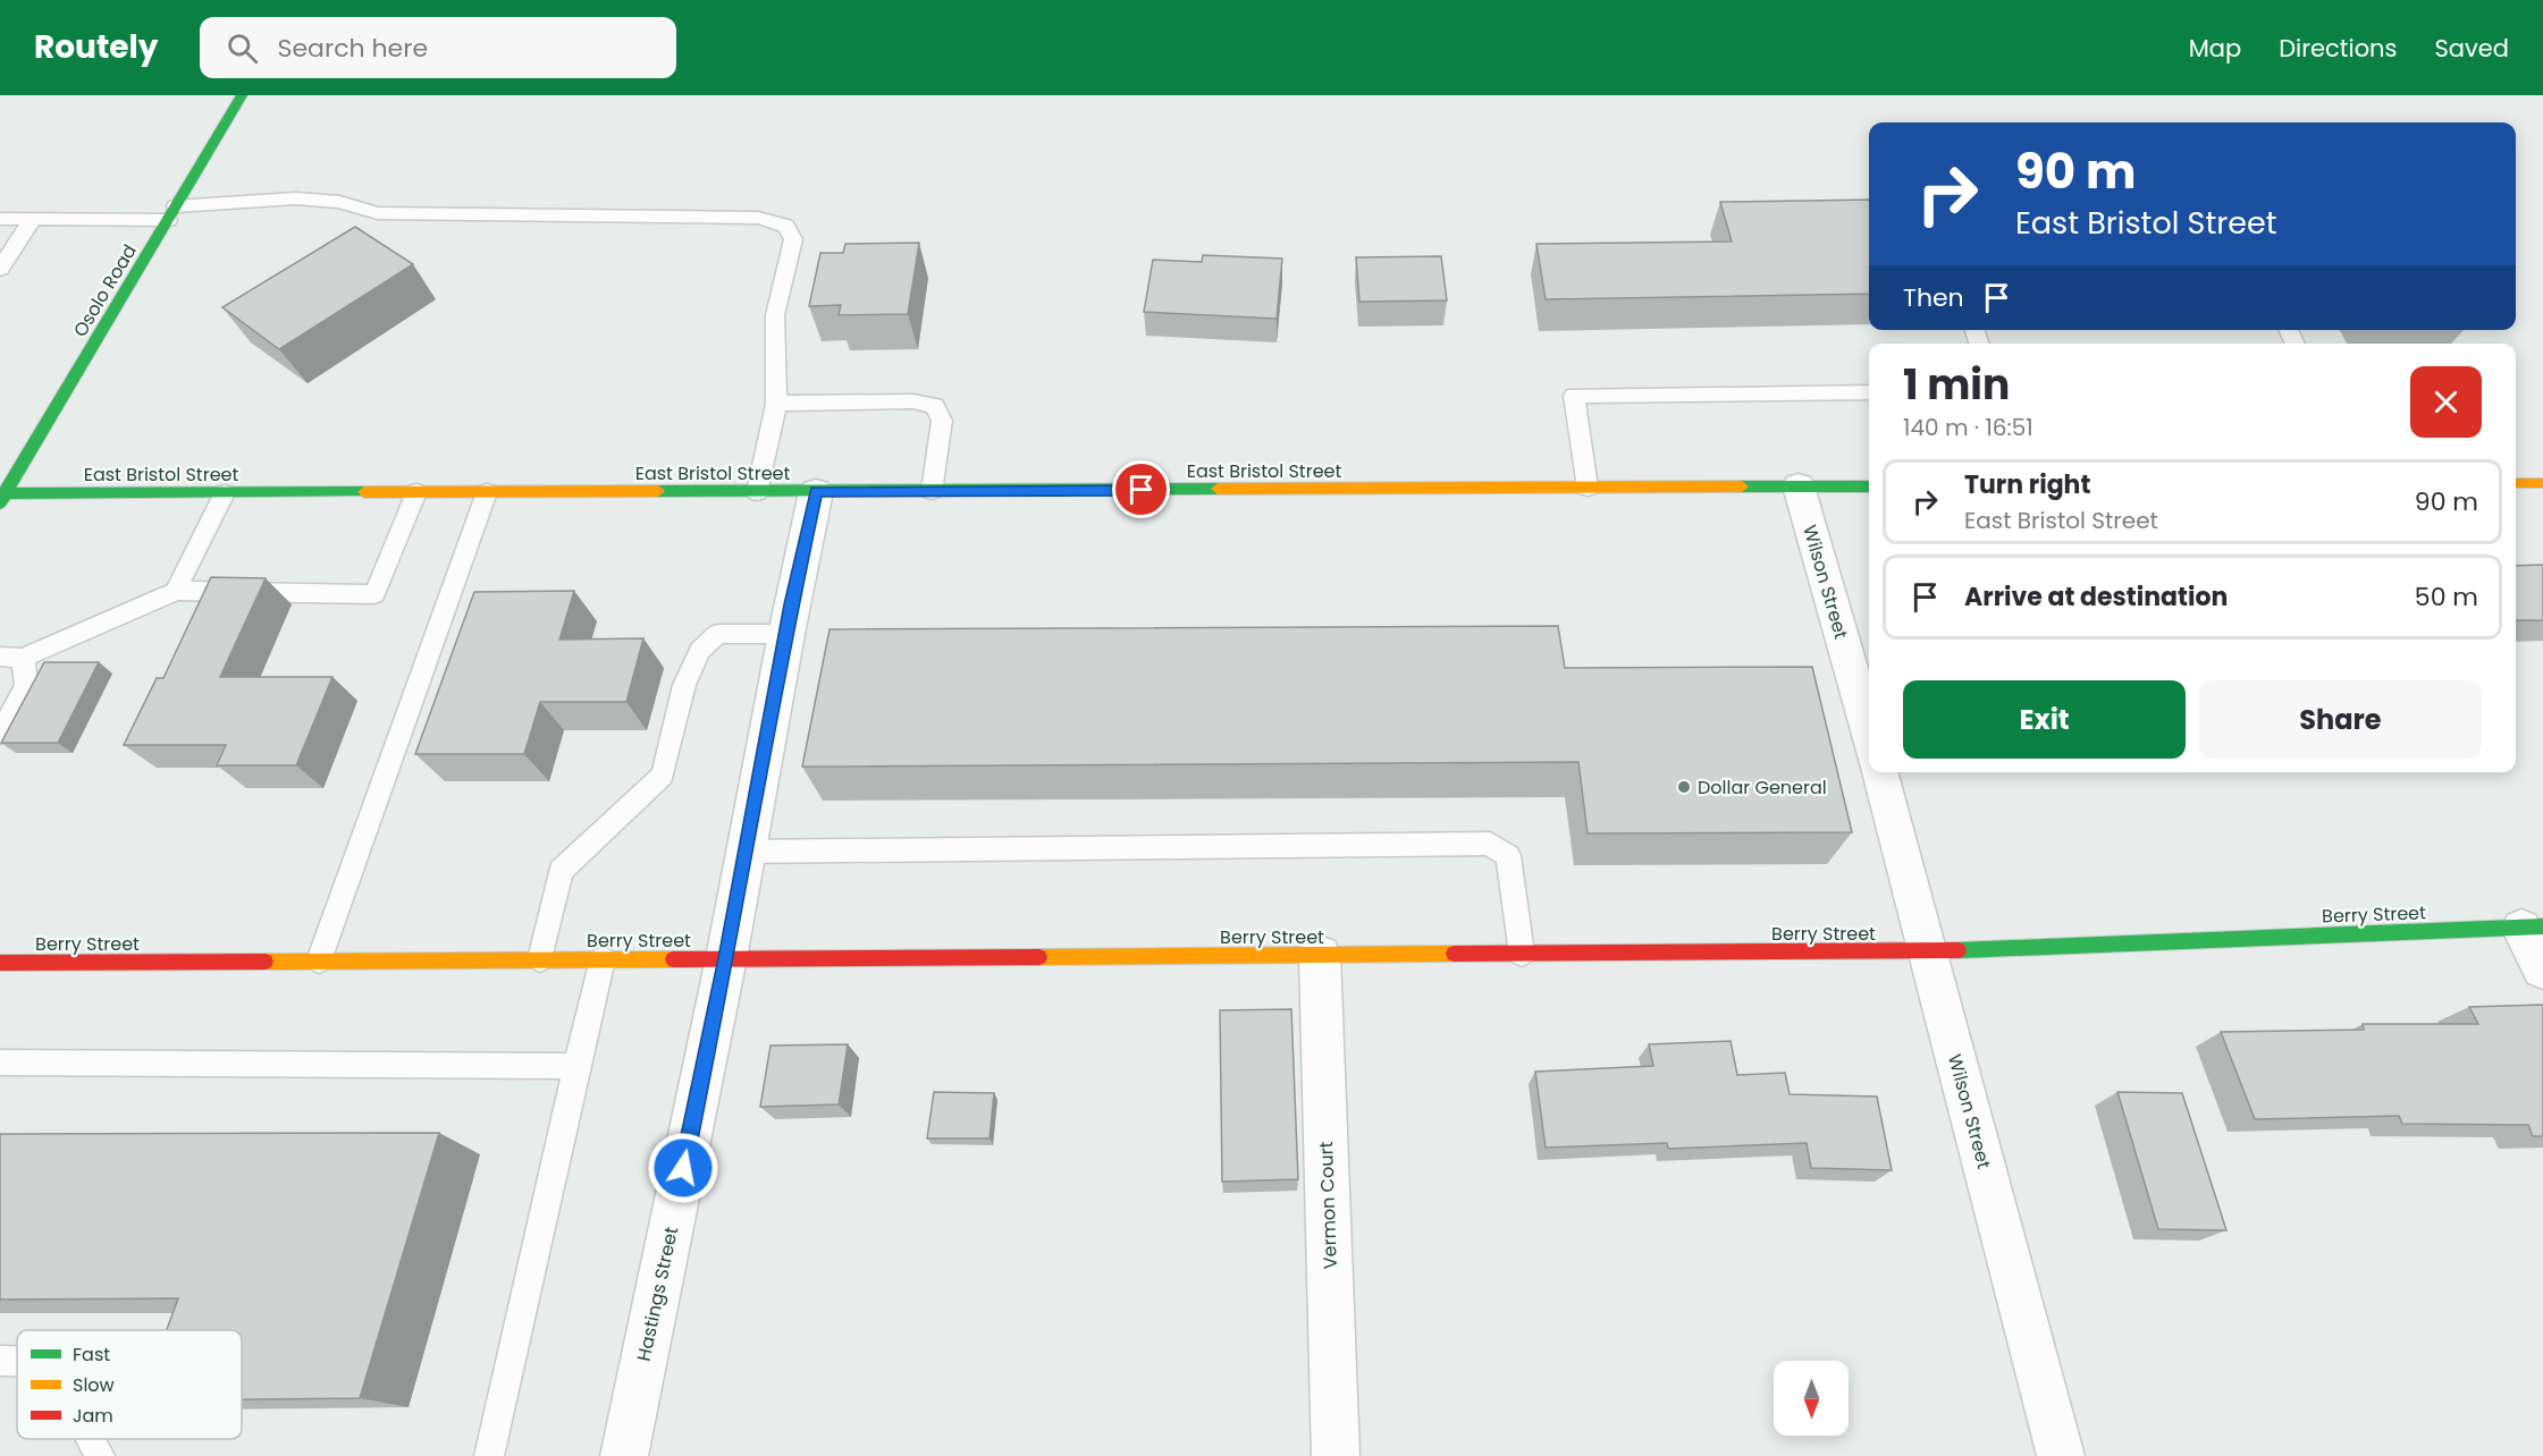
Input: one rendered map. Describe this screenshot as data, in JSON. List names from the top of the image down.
{
  "streets": {
    "street": [
      "Osolo Road",
      "East Bristol Street",
      "Wilson Street",
      "Berry Street",
      "Vermon Court",
      "Hastings Street"
    ]
  },
  "crossings": [
    ["Osolo Road", "East Bristol Street"],
    ["East Bristol Street", "Wilson Street"],
    ["East Bristol Street", "Hastings Street"],
    ["Wilson Street", "Berry Street"],
    ["Berry Street", "Vermon Court"],
    ["Berry Street", "Hastings Street"]
  ],
  "places": ["Dollar General"],
  "legend": ["Fast", "Slow", "Jam"],
  "north": "bottom",
  "page": {
    "header": "Routely",
    "search": "Search here",
    "nav": ["Map", "Directions", "Saved"],
    "turn": ["90 m", "East Bristol Street"],
    "then": "Then",
    "heading": ["1 min", "140 m · 16:51"],
    "list": [
      {
        "name": "Turn right",
        "note": "East Bristol Street",
        "value": "90 m"
      },
      {
        "name": "Arrive at destination",
        "value": "50 m"
      }
    ],
    "buttons": ["Exit", "Share"]
  }
}
